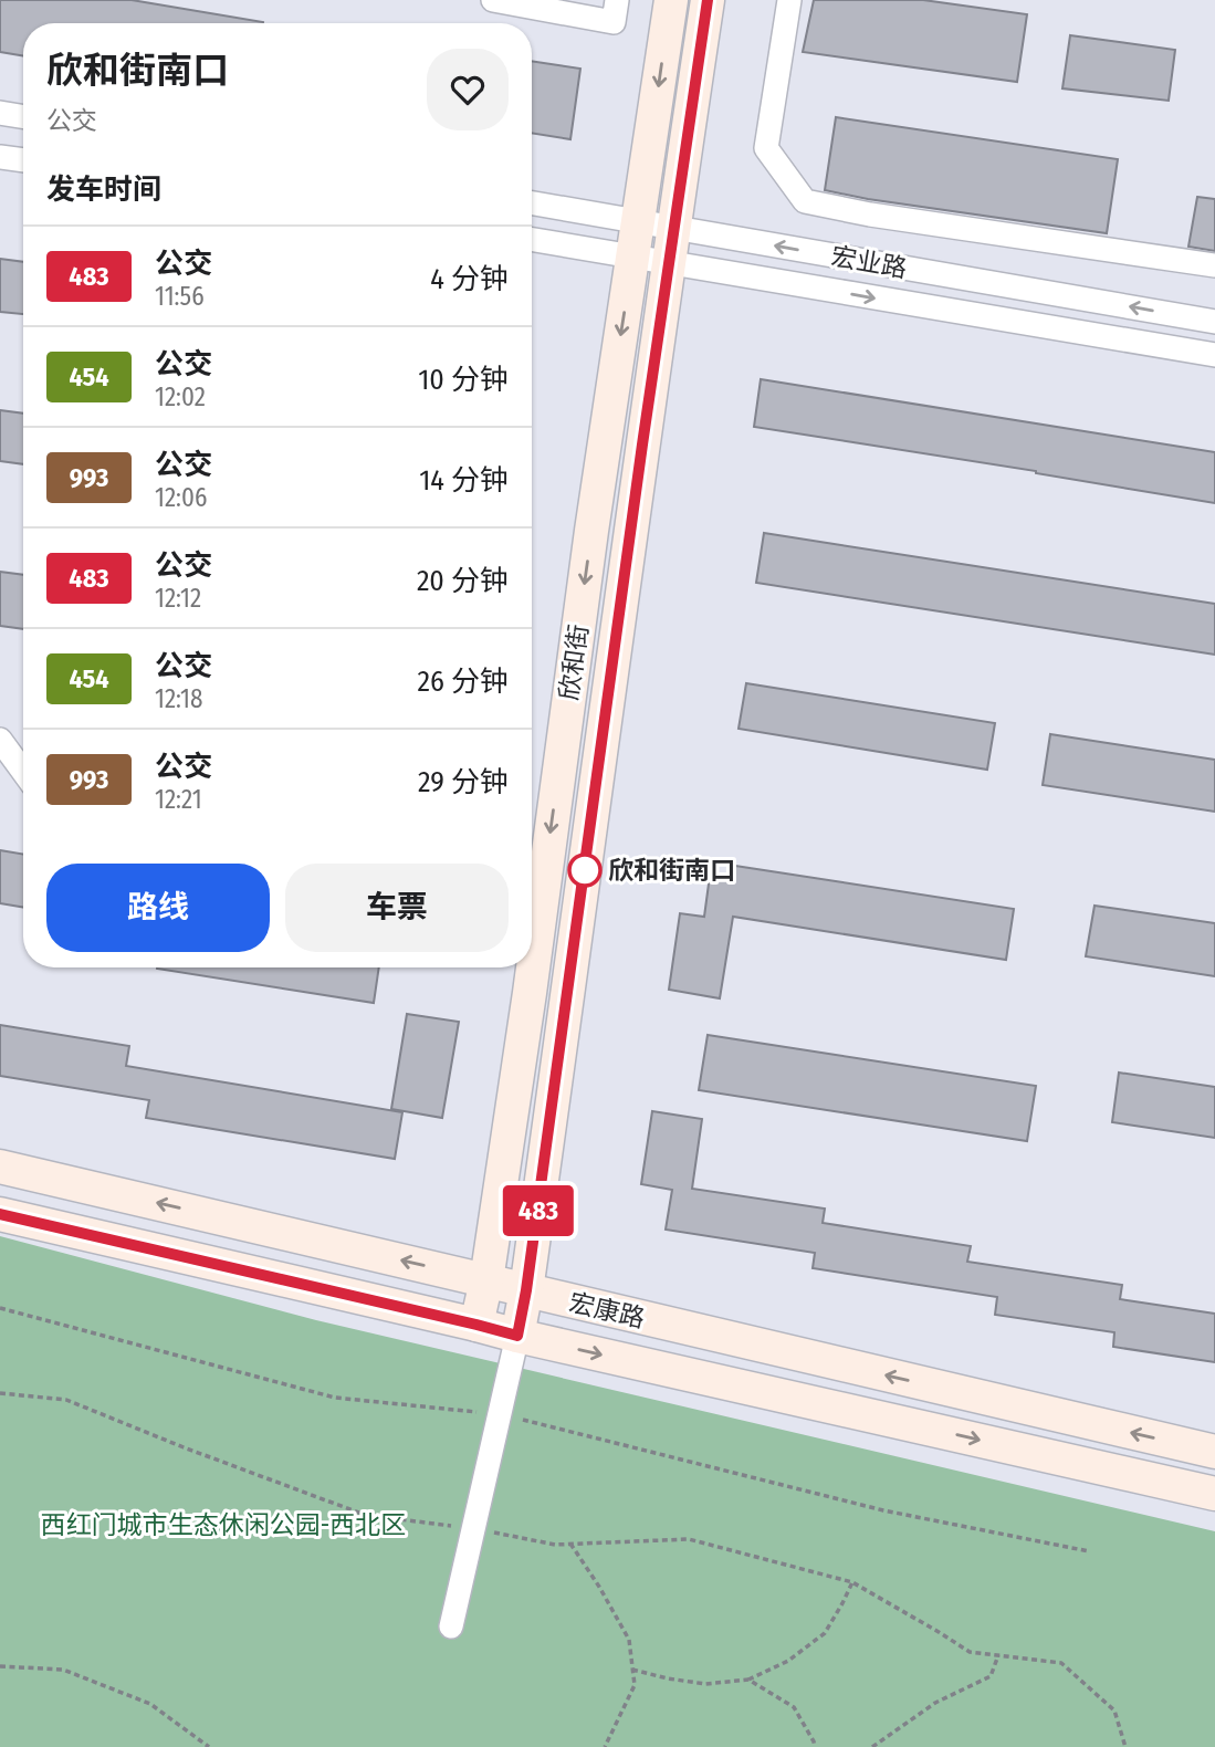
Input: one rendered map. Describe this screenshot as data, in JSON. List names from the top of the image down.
{
  "streets": {
    "street": ["宏业路", "欣和街", "宏康路"]
  },
  "crossings": [
    ["宏业路", "欣和街"],
    ["欣和街", "宏康路"]
  ],
  "parks": ["西红门城市生态休闲公园-西北区"],
  "places": ["欣和街南口"],
  "lines": ["bus line 483"],
  "page": {
    "on_map": "483",
    "heading": [
      ["欣和街南口", "公交"],
      "发车时间"
    ],
    "list": [
      {
        "mark": "483",
        "name": "公交",
        "note": "11:56",
        "value": "4 分钟"
      },
      {
        "mark": "454",
        "name": "公交",
        "note": "12:02",
        "value": "10 分钟"
      },
      {
        "mark": "993",
        "name": "公交",
        "note": "12:06",
        "value": "14 分钟"
      },
      {
        "mark": "483",
        "name": "公交",
        "note": "12:12",
        "value": "20 分钟"
      },
      {
        "mark": "454",
        "name": "公交",
        "note": "12:18",
        "value": "26 分钟"
      },
      {
        "mark": "993",
        "name": "公交",
        "note": "12:21",
        "value": "29 分钟"
      }
    ],
    "buttons": ["路线", "车票"]
  }
}
